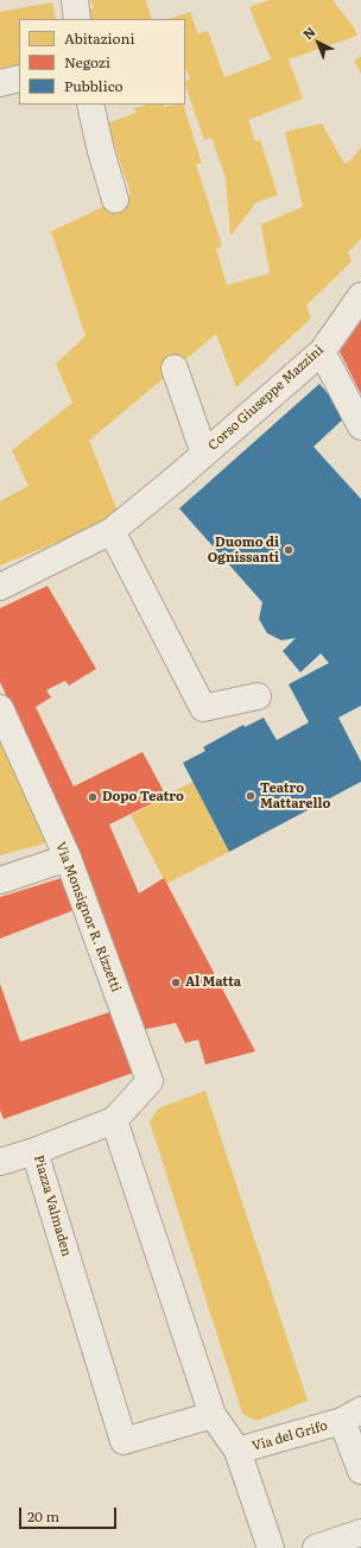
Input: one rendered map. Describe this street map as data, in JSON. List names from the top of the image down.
{
  "streets": {
    "street": [
      "Corso Giuseppe Mazzini",
      "Via Monsignor R. Rizzetti",
      "Piazza Valmaden",
      "Via del Grifo"
    ]
  },
  "crossings": [
    ["Via Monsignor R. Rizzetti", "Piazza Valmaden"]
  ],
  "places": [
    "Duomo di Ognissanti",
    "Teatro Mattarello",
    "Dopo Teatro",
    "Al Matta"
  ],
  "legend": ["Abitazioni", "Negozi", "Pubblico"],
  "scale_bar": "20 m",
  "north": "top left"
}
